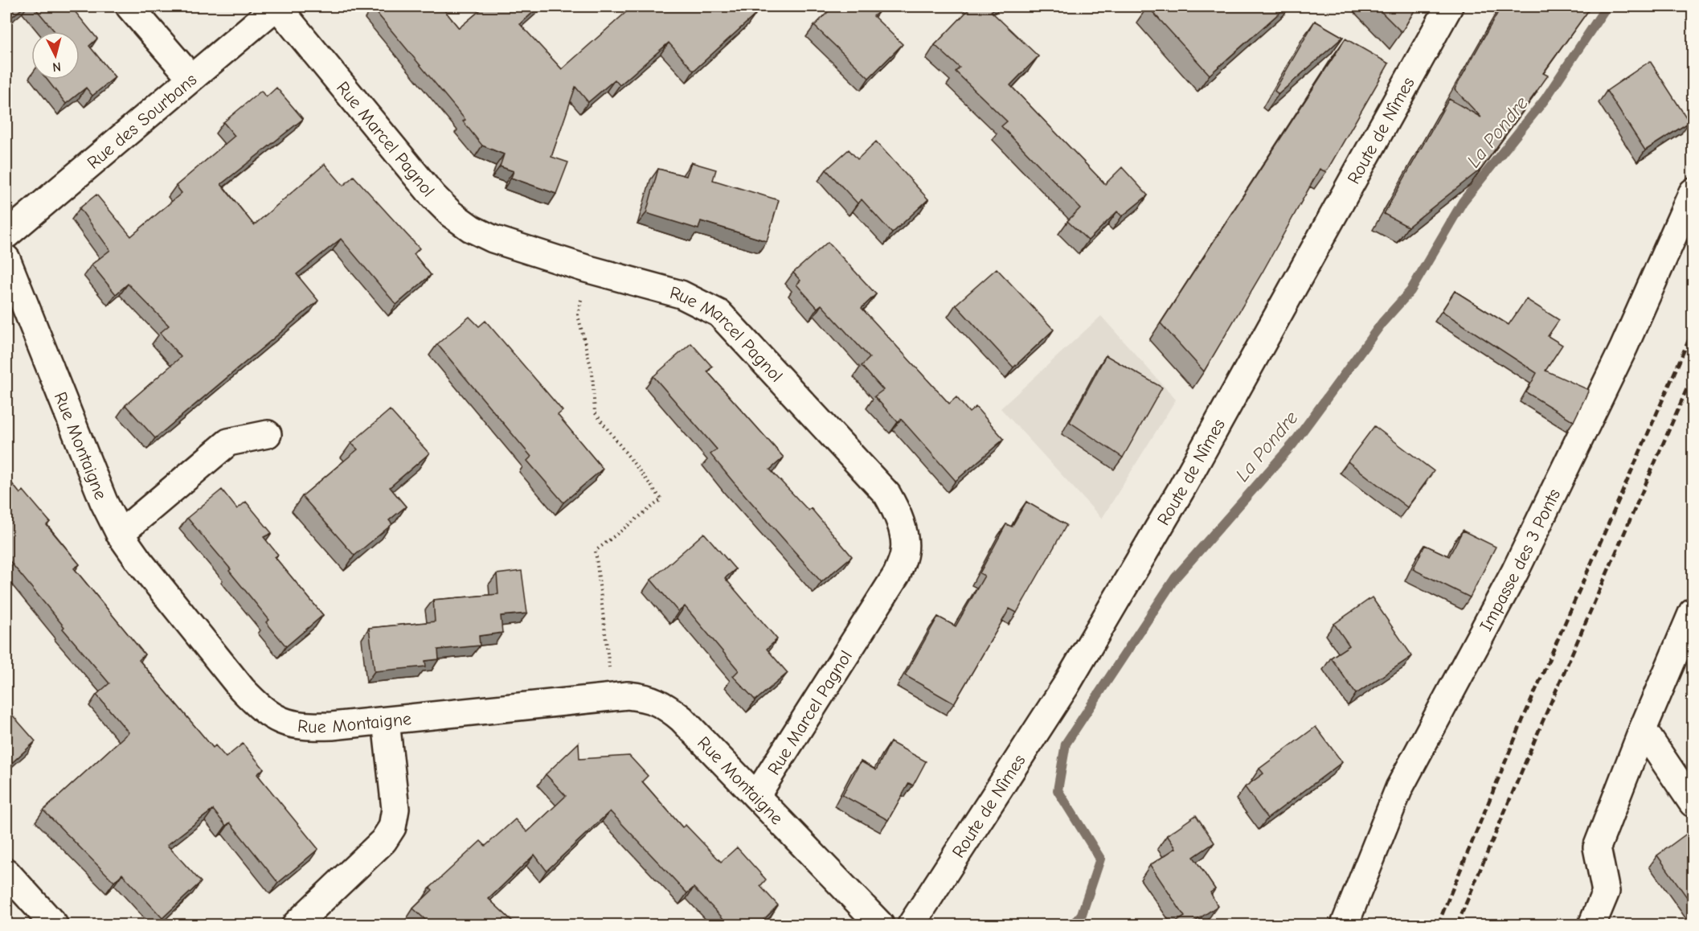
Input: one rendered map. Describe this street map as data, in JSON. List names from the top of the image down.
{
  "streets": {
    "street": [
      "Rue des Sourbans",
      "Route de Nîmes",
      "Rue Marcel Pagnol",
      "Rue Montaigne",
      "Impasse des 3 Ponts"
    ]
  },
  "crossings": [
    ["Rue des Sourbans", "Rue Marcel Pagnol"],
    ["Rue Marcel Pagnol", "Rue Montaigne"]
  ],
  "water": ["La Pondre"],
  "north": "bottom"
}
